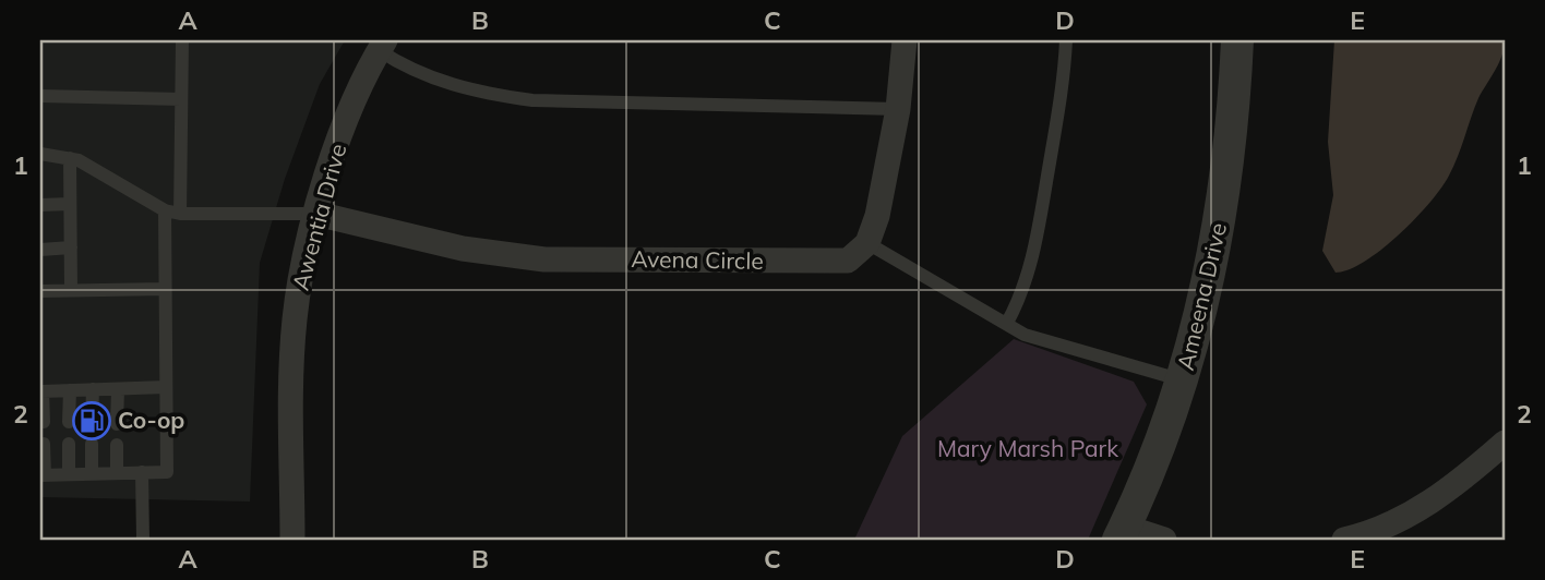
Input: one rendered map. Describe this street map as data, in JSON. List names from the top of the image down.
{
  "streets": {
    "street": ["Awentia Drive", "Avena Circle", "Ameena Drive"]
  },
  "crossings": [
    ["Awentia Drive", "Avena Circle"]
  ],
  "parks": ["Mary Marsh Park"],
  "places": {
    "fuel station": ["Co-op"]
  },
  "grid": {
    "columns": [
      "A",
      "B",
      "C",
      "D",
      "E"
    ],
    "rows": ["1", "2"]
  }
}
